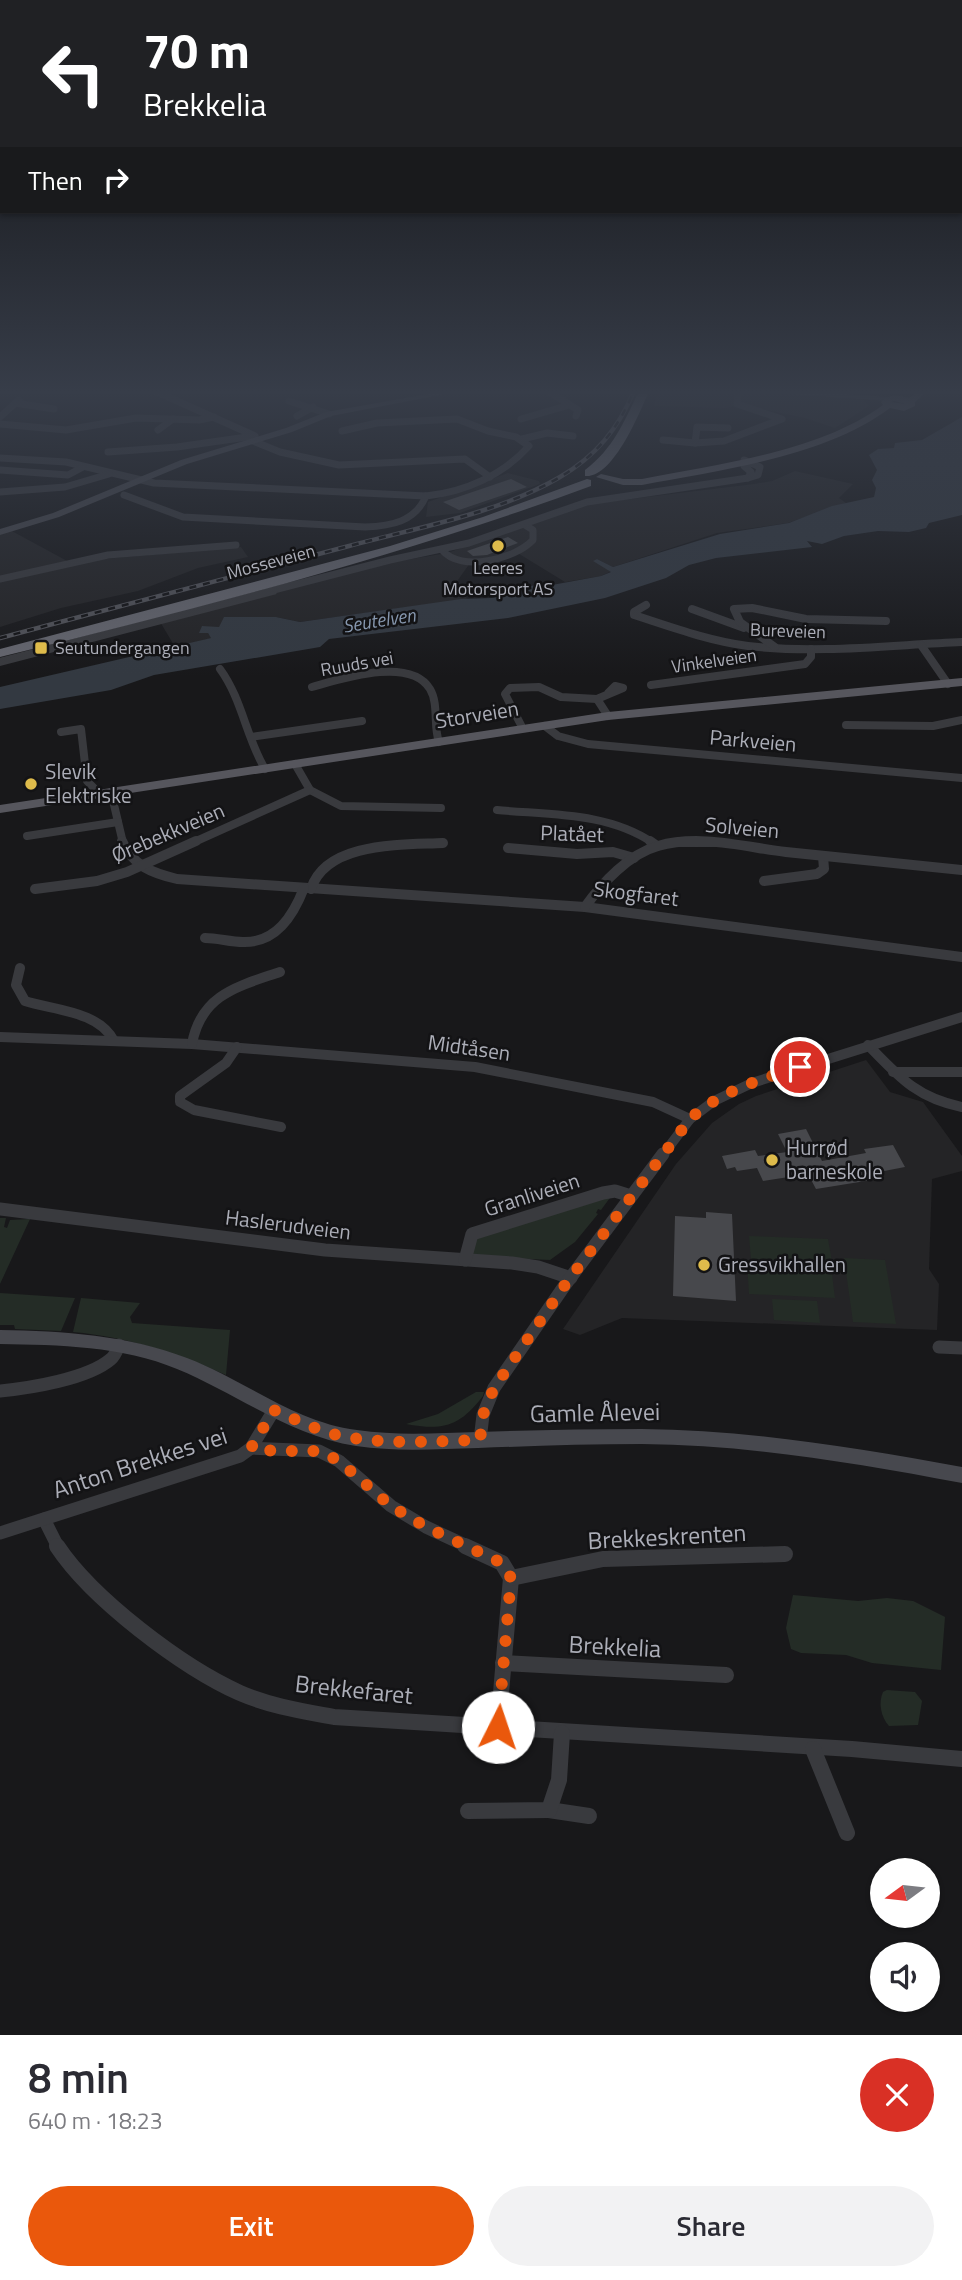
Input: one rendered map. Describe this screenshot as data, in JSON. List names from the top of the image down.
{
  "streets": {
    "highway": ["Mosseveien"],
    "main road": ["Storveien"],
    "street": [
      "Bureveien",
      "Vinkelveien",
      "Ruuds vei",
      "Parkveien",
      "Solveien",
      "Ørebekkveien",
      "Platået",
      "Skogfaret",
      "Midtåsen",
      "Granliveien",
      "Haslerudveien",
      "Gamle Ålevei",
      "Anton Brekkes vei",
      "Brekkeskrenten",
      "Brekkelia",
      "Brekkefaret"
    ]
  },
  "crossings": [
    ["Bureveien", "Vinkelveien"],
    ["Ruuds vei", "Storveien"],
    ["Storveien", "Parkveien"],
    ["Solveien", "Platået"],
    ["Solveien", "Skogfaret"],
    ["Ørebekkveien", "Skogfaret"],
    ["Granliveien", "Haslerudveien"],
    ["Gamle Ålevei", "Anton Brekkes vei"],
    ["Anton Brekkes vei", "Brekkefaret"]
  ],
  "water": ["Seutelven"],
  "places": {
    "other": [
      "Leeres Motorsport AS",
      "Slevik Elektriske",
      "Hurrød barneskole",
      "Gressvikhallen"
    ],
    "transit": ["Seutundergangen"]
  },
  "north": "left",
  "page": {
    "turn": ["70 m", "Brekkelia"],
    "then": "Then",
    "heading": ["8 min", "640 m · 18:23"],
    "buttons": ["Exit", "Share"]
  }
}
